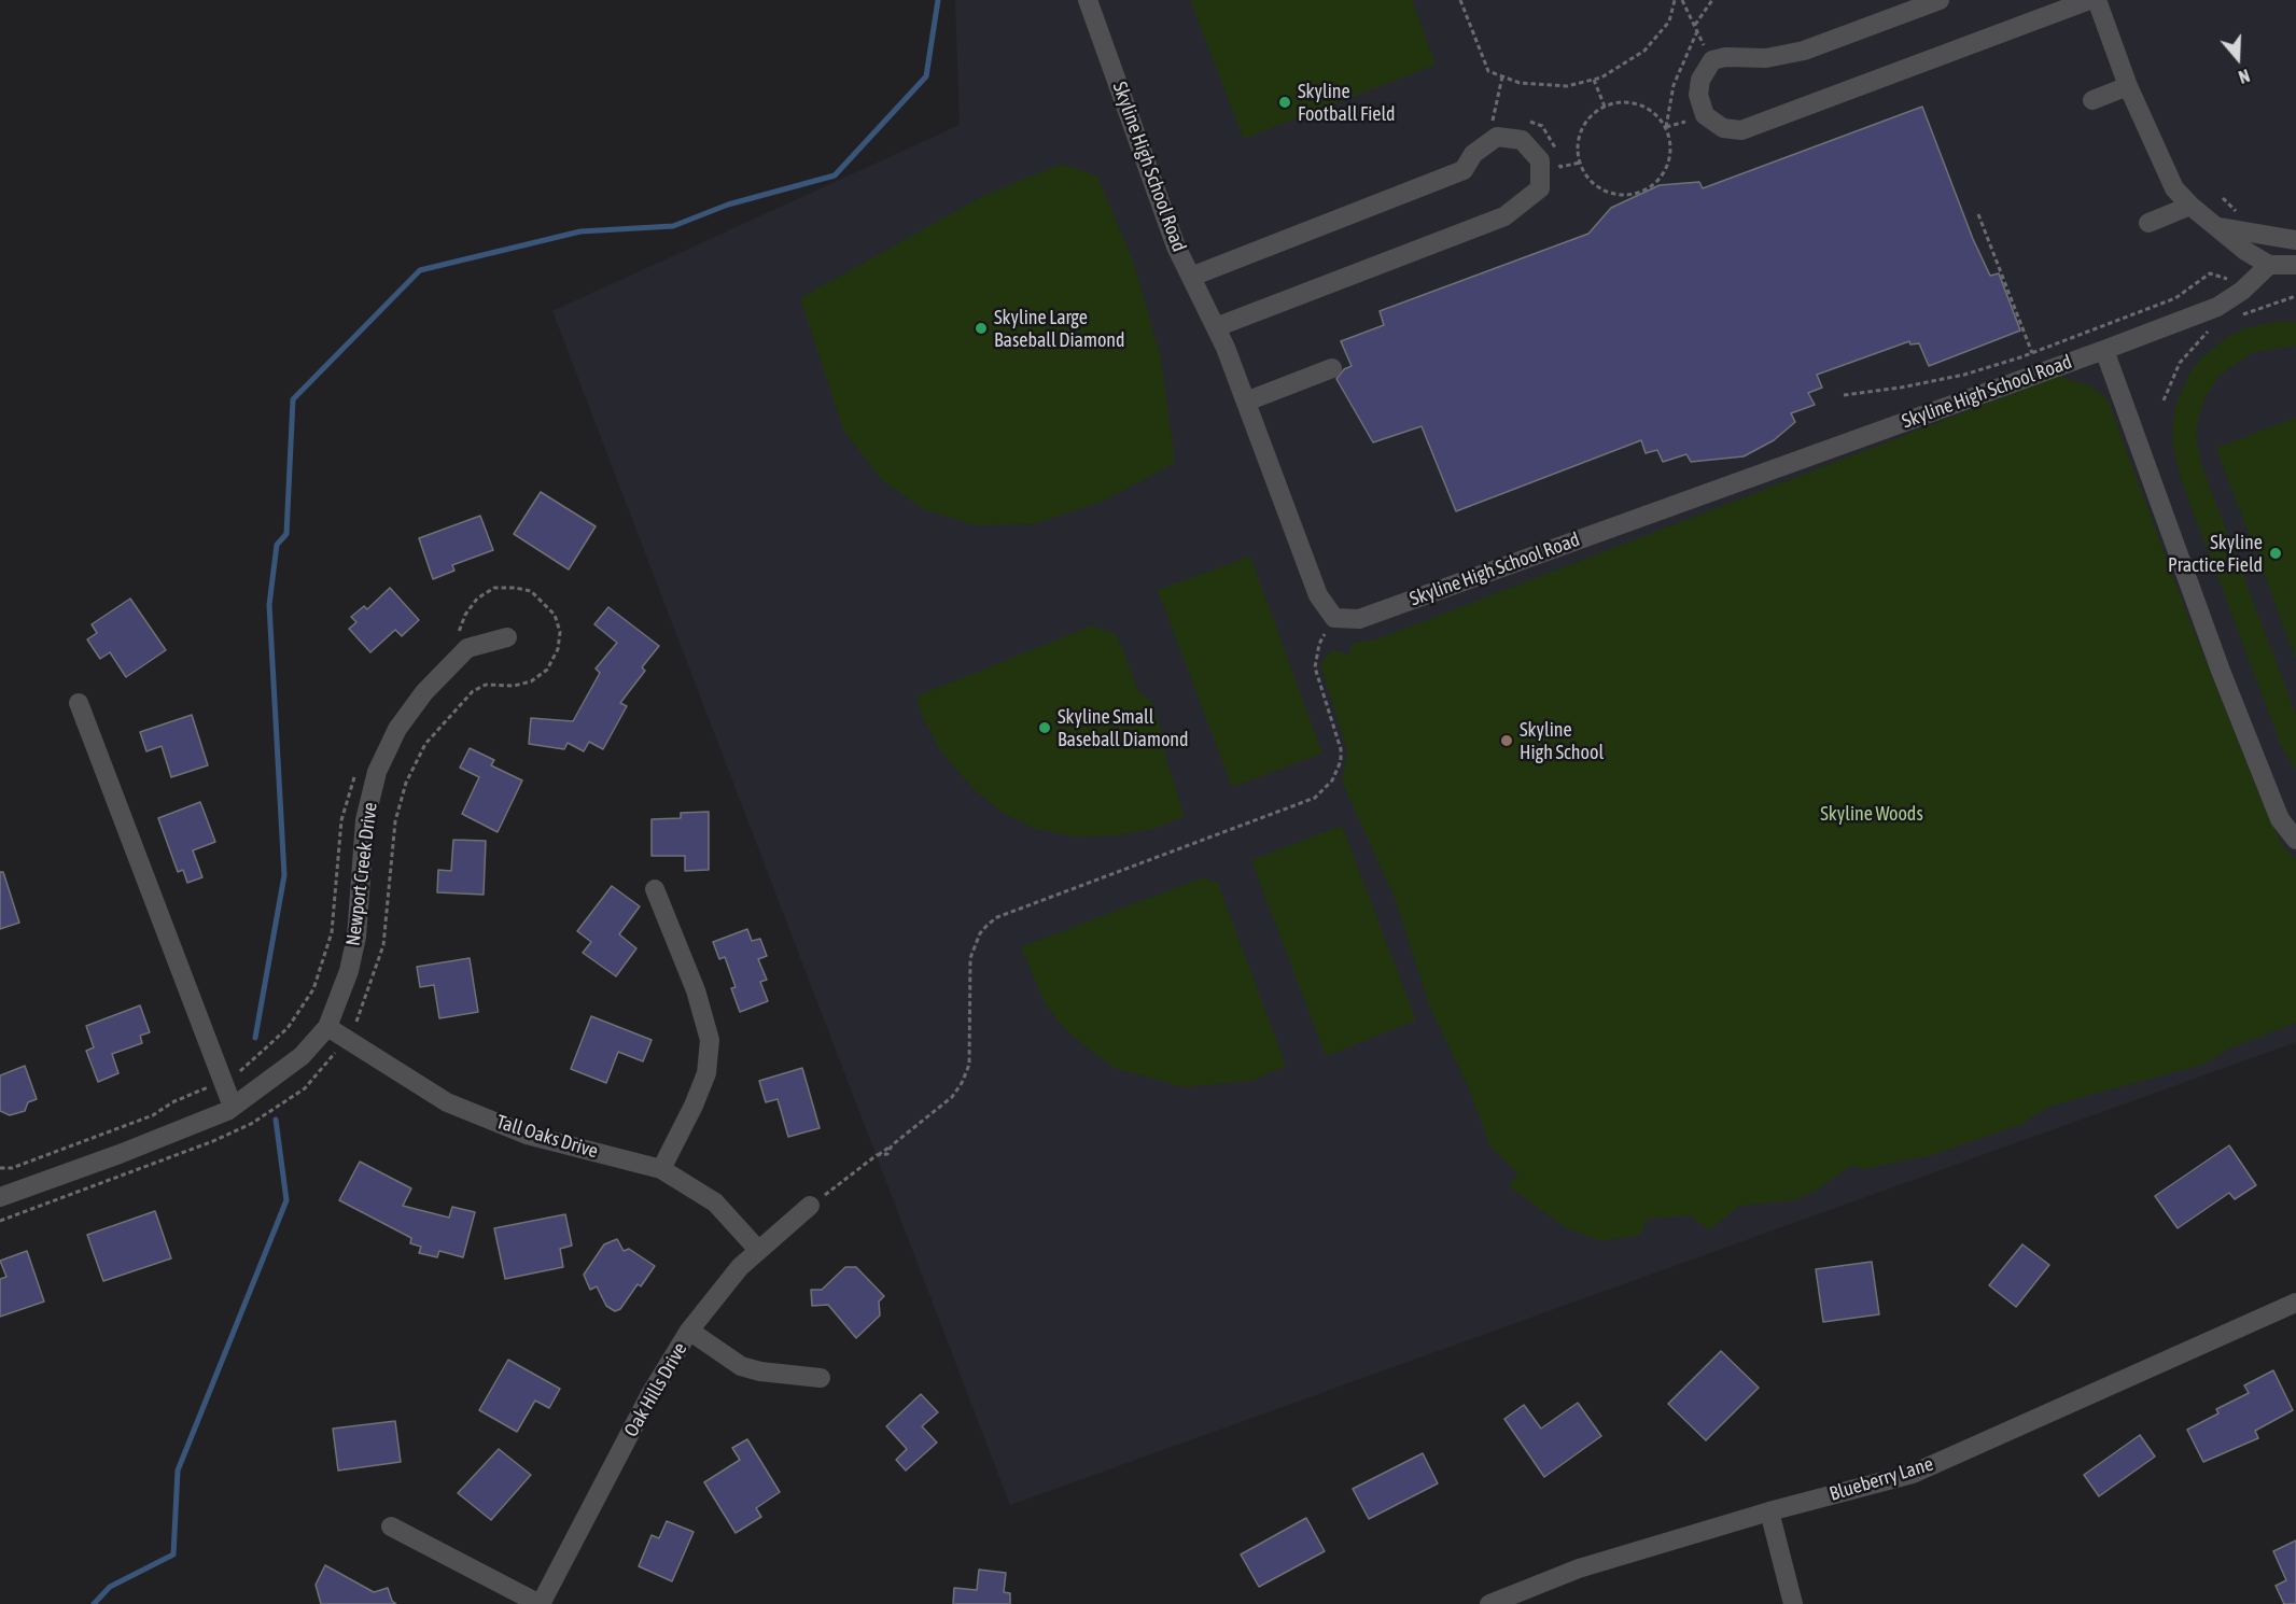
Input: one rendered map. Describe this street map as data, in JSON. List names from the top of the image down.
{
  "streets": {
    "street": [
      "Skyline High School Road",
      "Newport Creek Drive",
      "Tall Oaks Drive",
      "Oak Hills Drive",
      "Blueberry Lane"
    ]
  },
  "crossings": [
    ["Newport Creek Drive", "Tall Oaks Drive"],
    ["Tall Oaks Drive", "Oak Hills Drive"]
  ],
  "parks": ["Skyline Woods"],
  "places": [
    "Skyline Football Field",
    "Skyline Large Baseball Diamond",
    "Skyline Practice Field",
    "Skyline Small Baseball Diamond",
    "Skyline High School"
  ],
  "north": "bottom"
}
